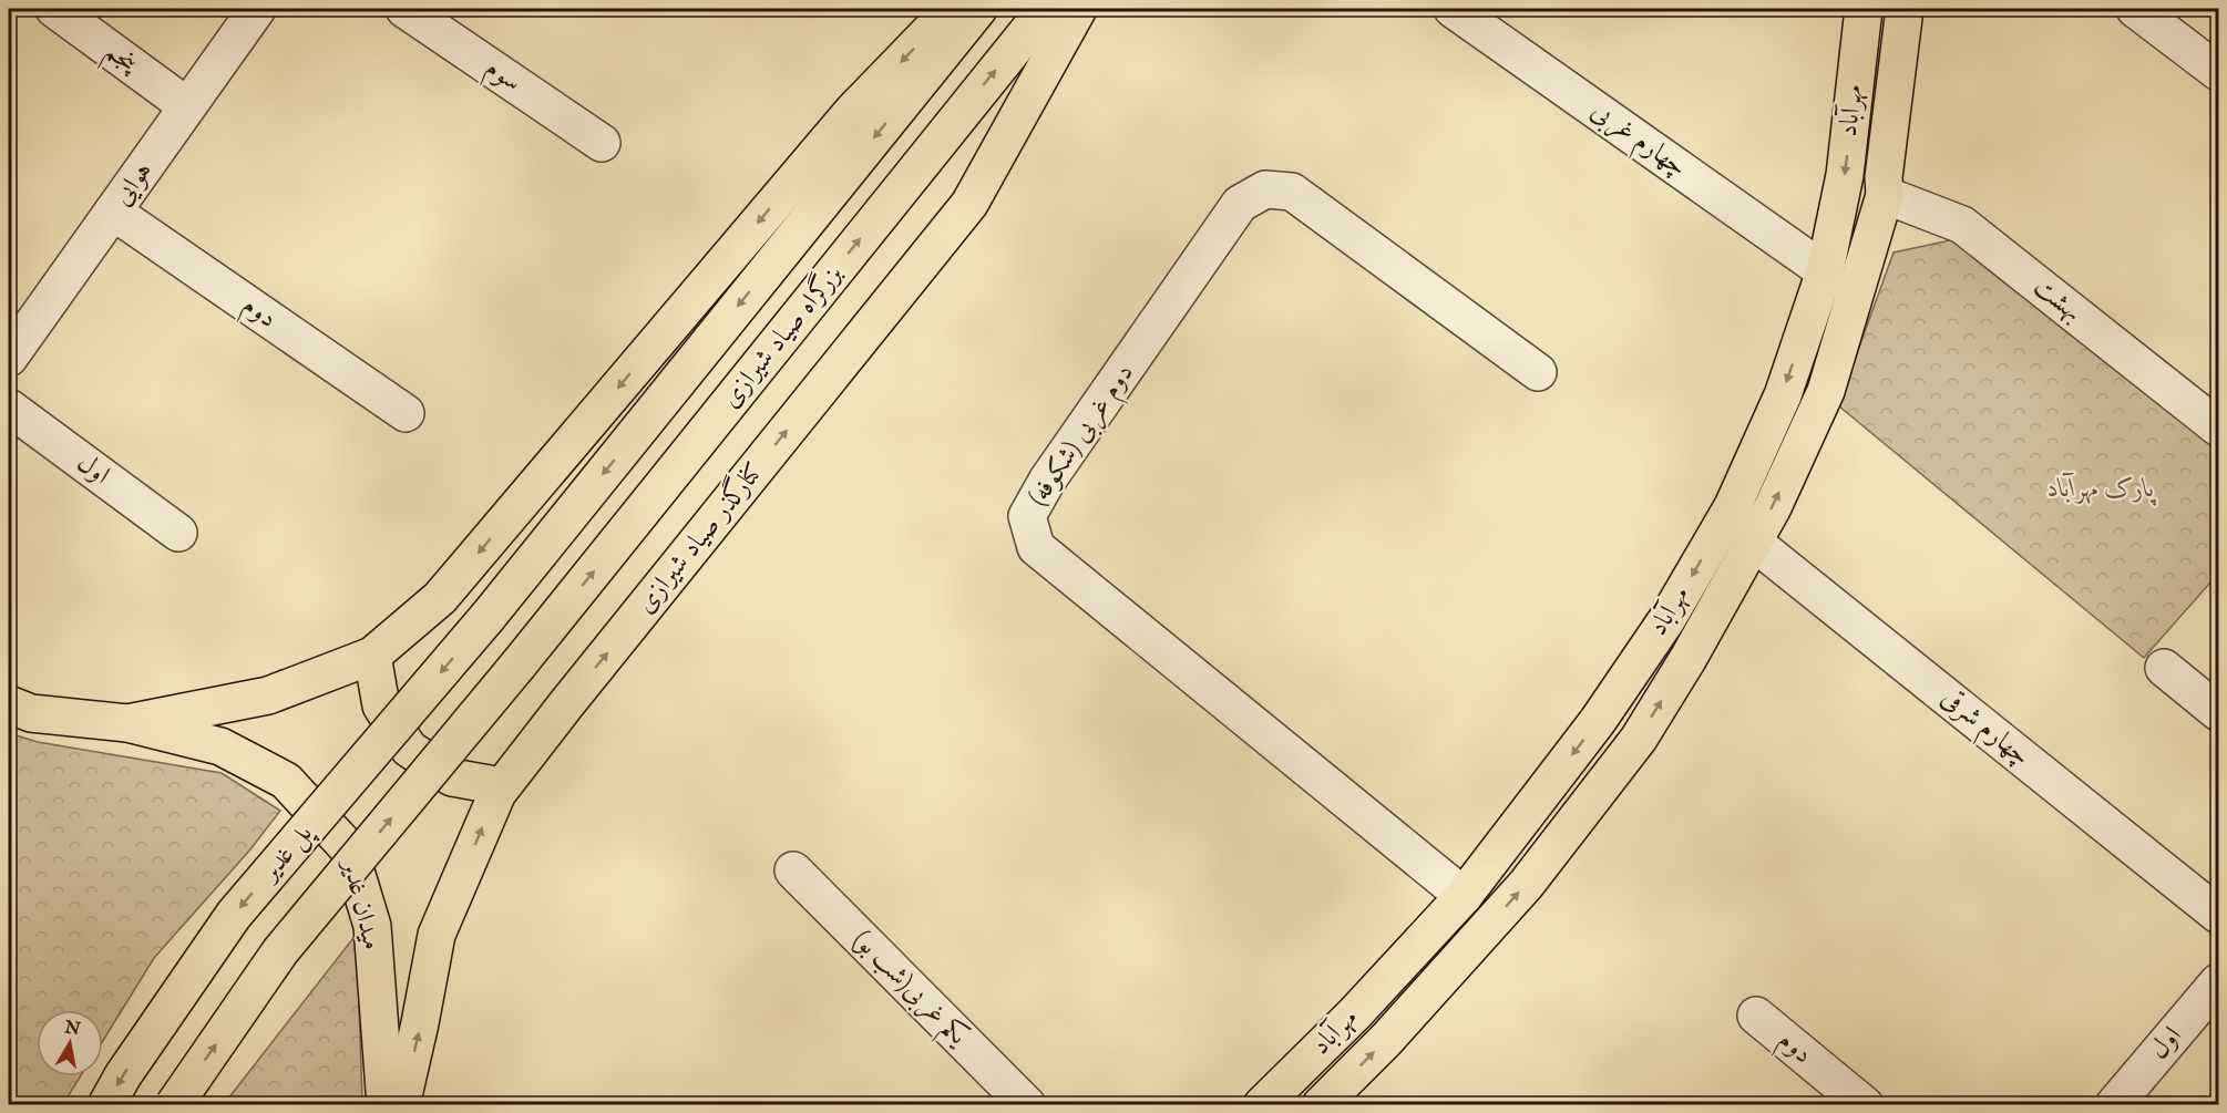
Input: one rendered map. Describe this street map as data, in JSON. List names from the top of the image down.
{
  "streets": {
    "main road": [
      "مهرآباد",
      "بزرگراه صیاد شیرازی",
      "کنارگذر صیاد شیرازی",
      "پل غدیر",
      "میدان غدیر"
    ],
    "street": [
      "پنجم",
      "سوم",
      "چهارم غربی",
      "هوایی",
      "بهشت",
      "دوم",
      "دوم غربی (شکوفه)",
      "اول",
      "چهارم شرقی",
      "یکم غربی(شب بو)"
    ]
  },
  "crossings": [
    ["پنجم", "هوایی"],
    ["مهرآباد", "چهارم غربی"],
    ["مهرآباد", "بهشت"],
    ["مهرآباد", "دوم غربی (شکوفه)"],
    ["مهرآباد", "چهارم شرقی"],
    ["هوایی", "دوم"],
    ["بزرگراه صیاد شیرازی", "پل غدیر"]
  ],
  "one_way": ["پل غدیر"],
  "parks": ["پارک مهرآباد"],
  "north": "top"
}
